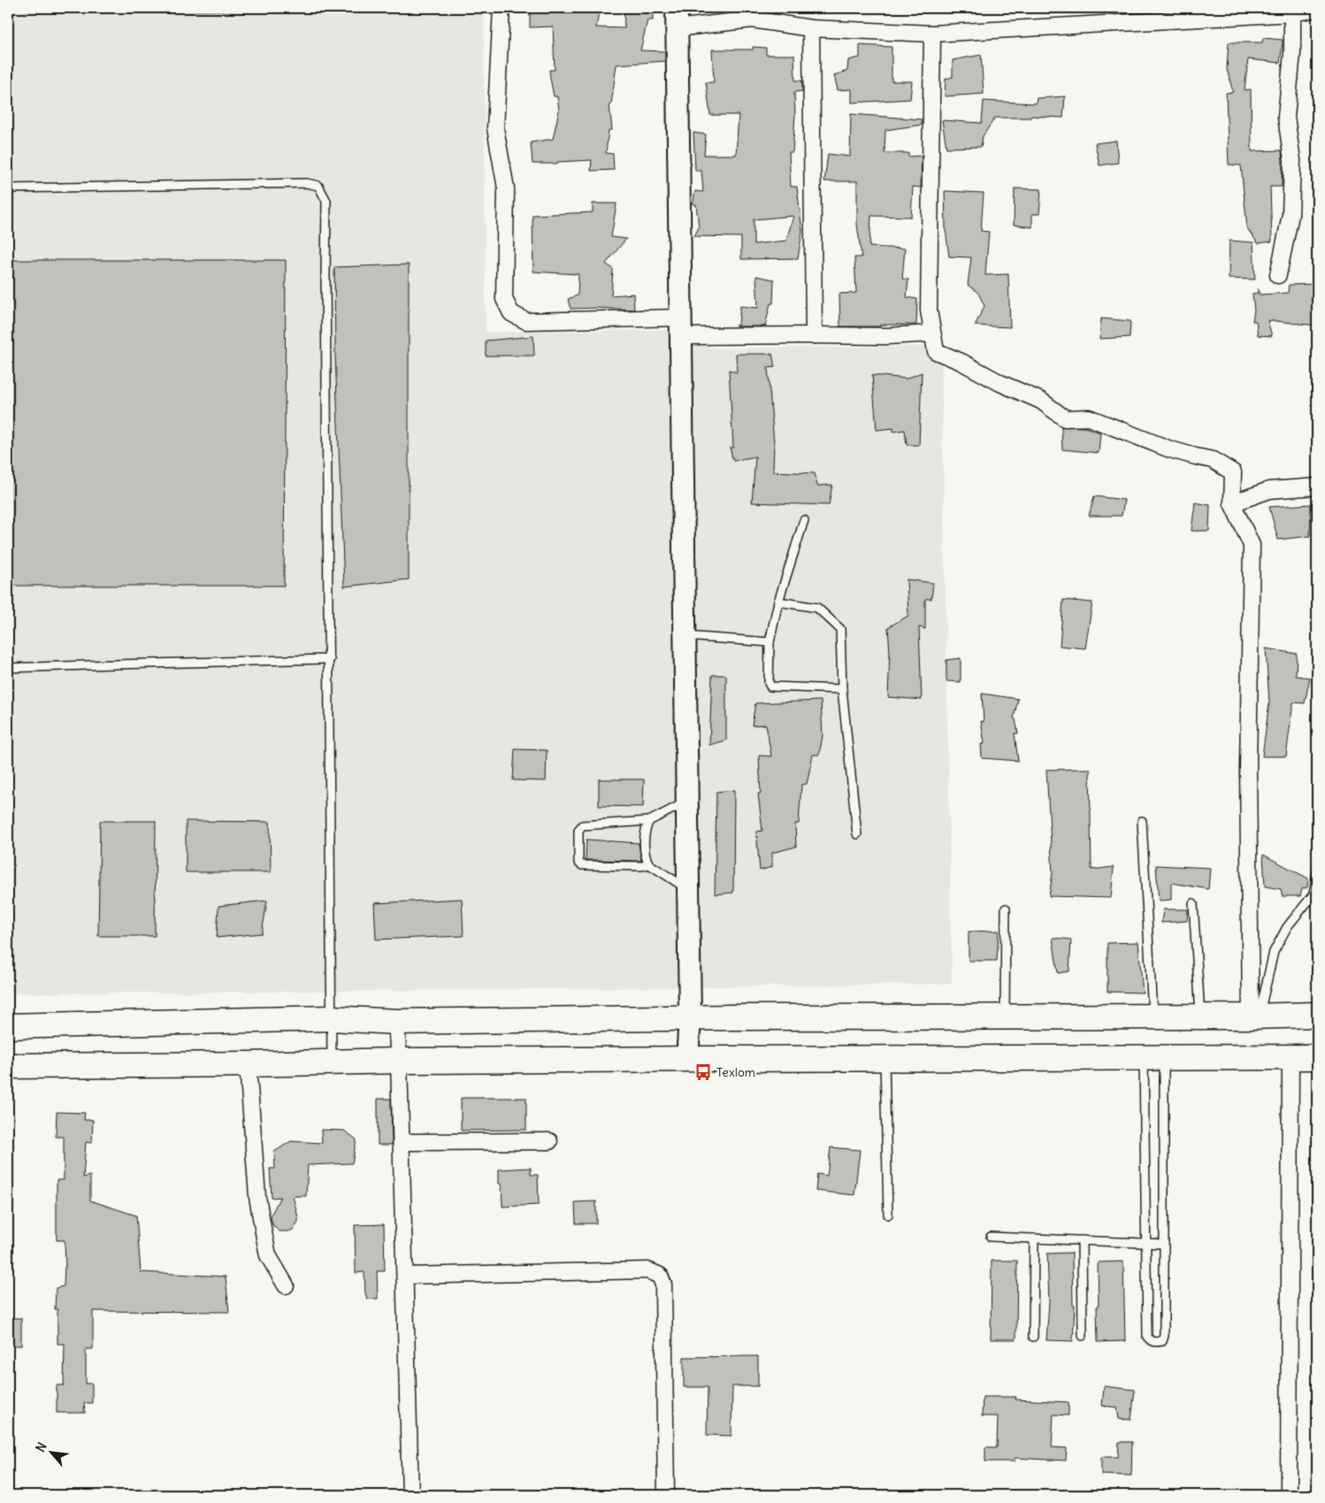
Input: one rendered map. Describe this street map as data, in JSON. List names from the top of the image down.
{
  "places": {
    "bus stop": ["Texlom"]
  },
  "north": "top left"
}
